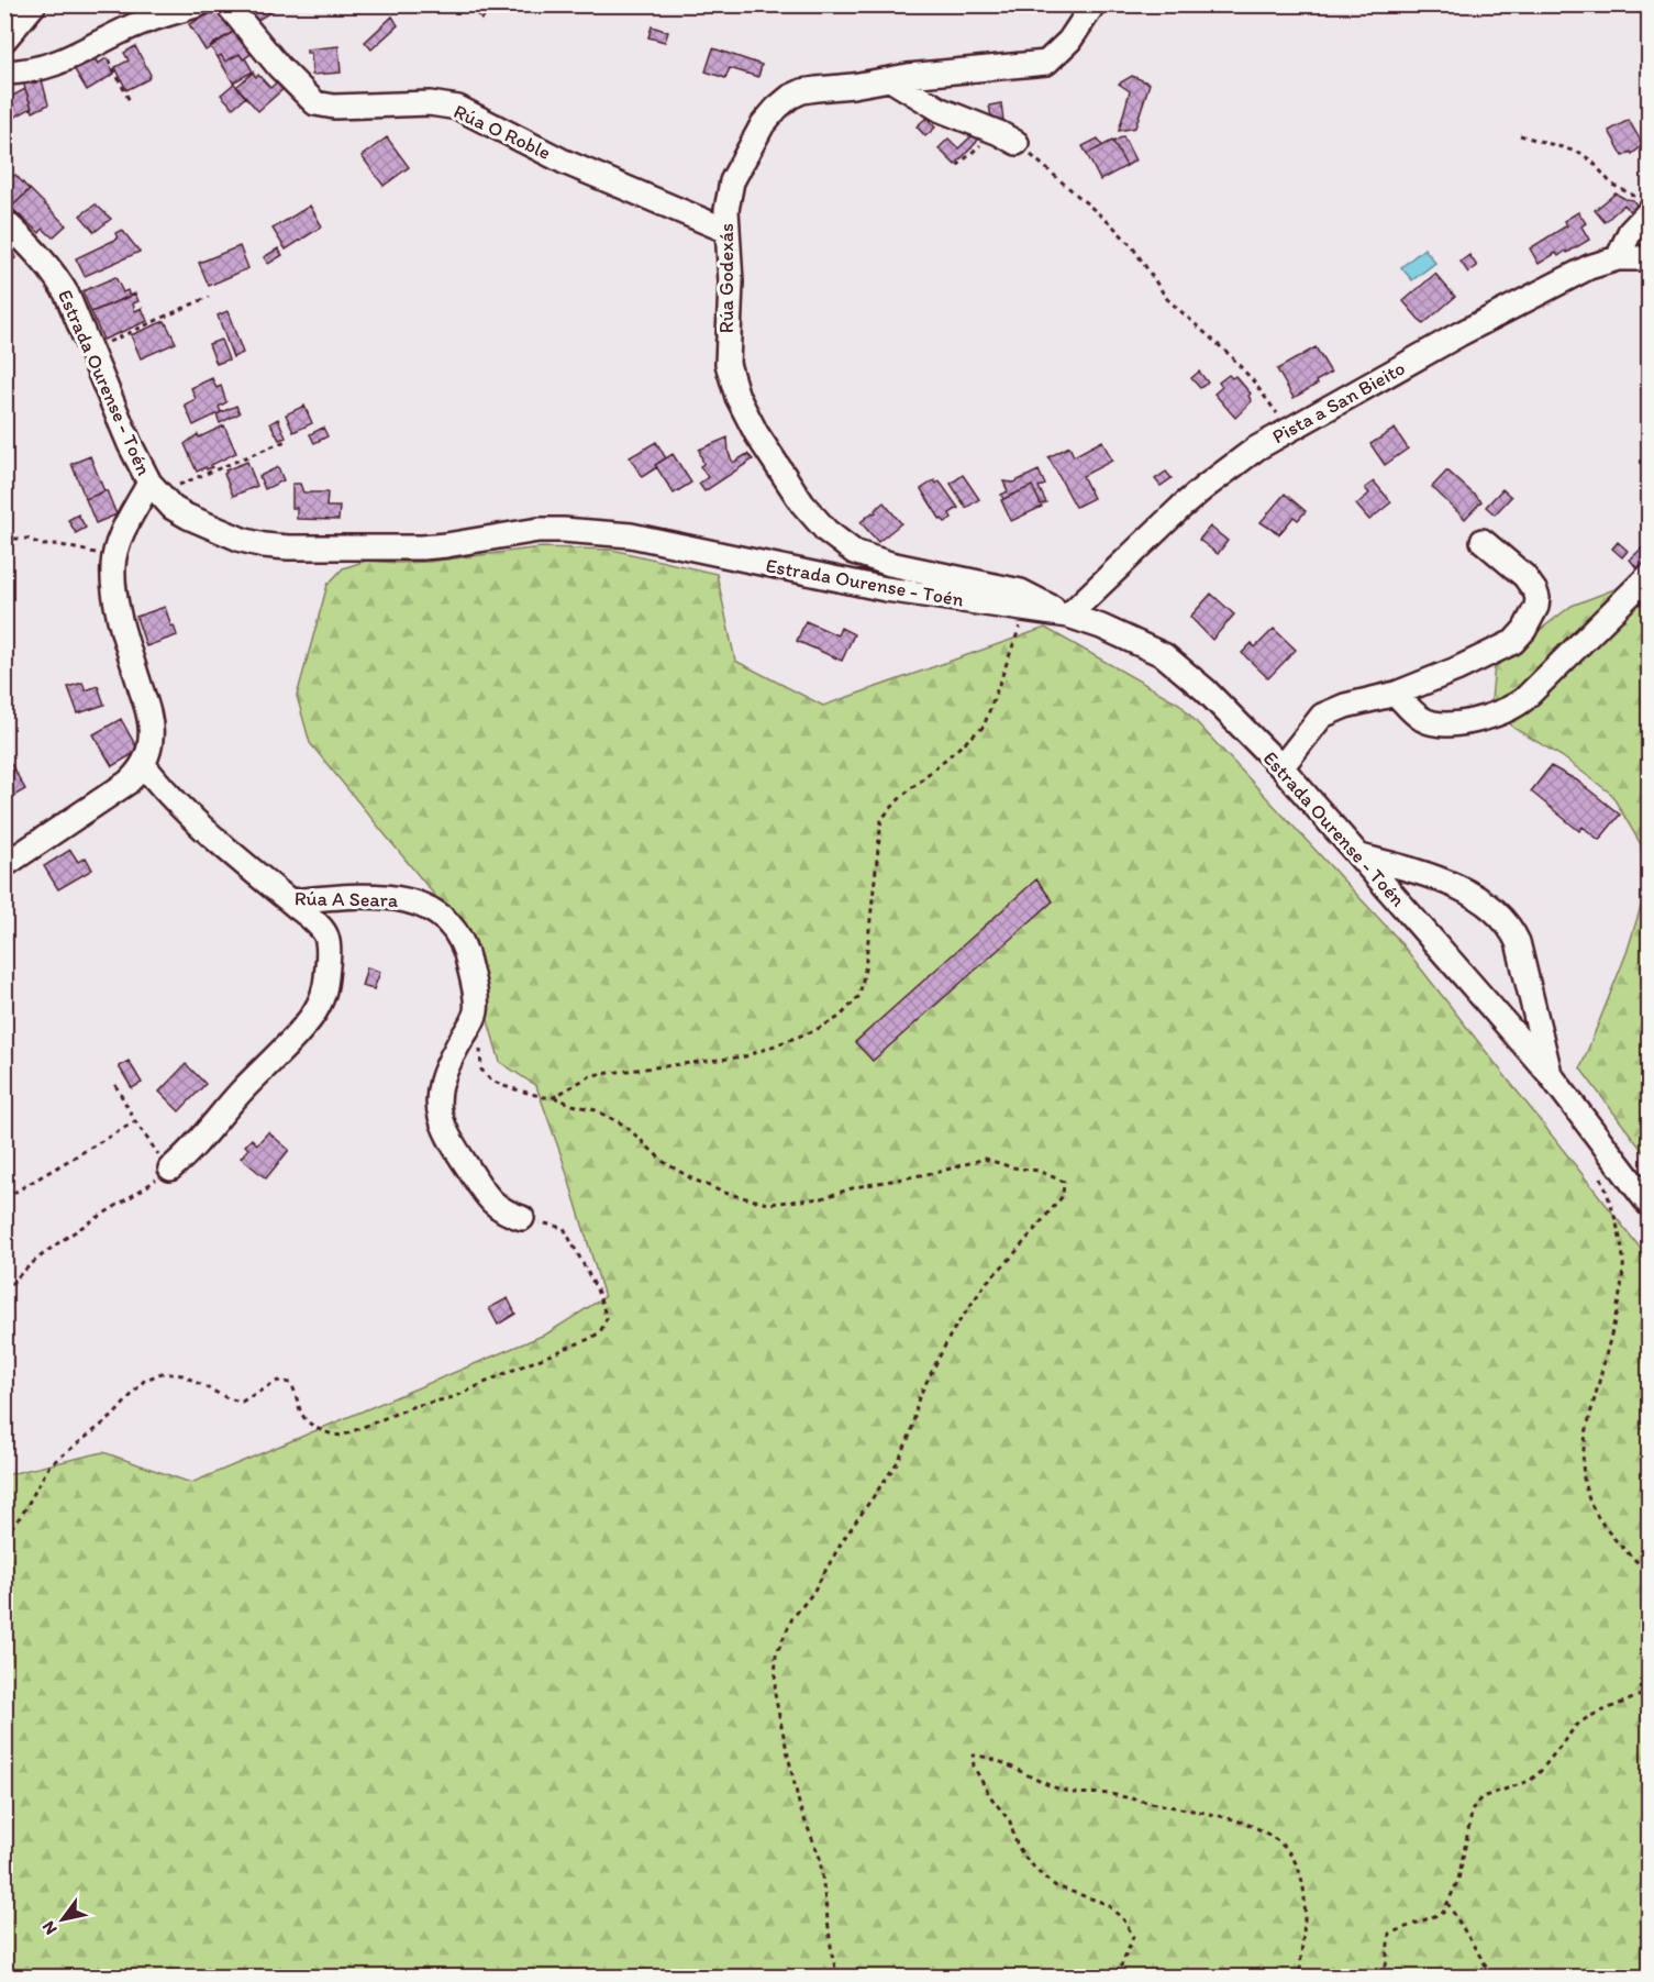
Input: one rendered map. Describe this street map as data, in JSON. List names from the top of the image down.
{
  "streets": {
    "street": [
      "Rúa O Roble",
      "Rúa Godexás",
      "Estrada Ourense - Toén",
      "Pista a San Bieito",
      "Rúa A Seara"
    ]
  },
  "crossings": [
    ["Rúa O Roble", "Rúa Godexás"],
    ["Rúa Godexás", "Estrada Ourense - Toén"],
    ["Rúa Godexás", "Pista a San Bieito"],
    ["Estrada Ourense - Toén", "Pista a San Bieito"]
  ],
  "north": "bottom left"
}
